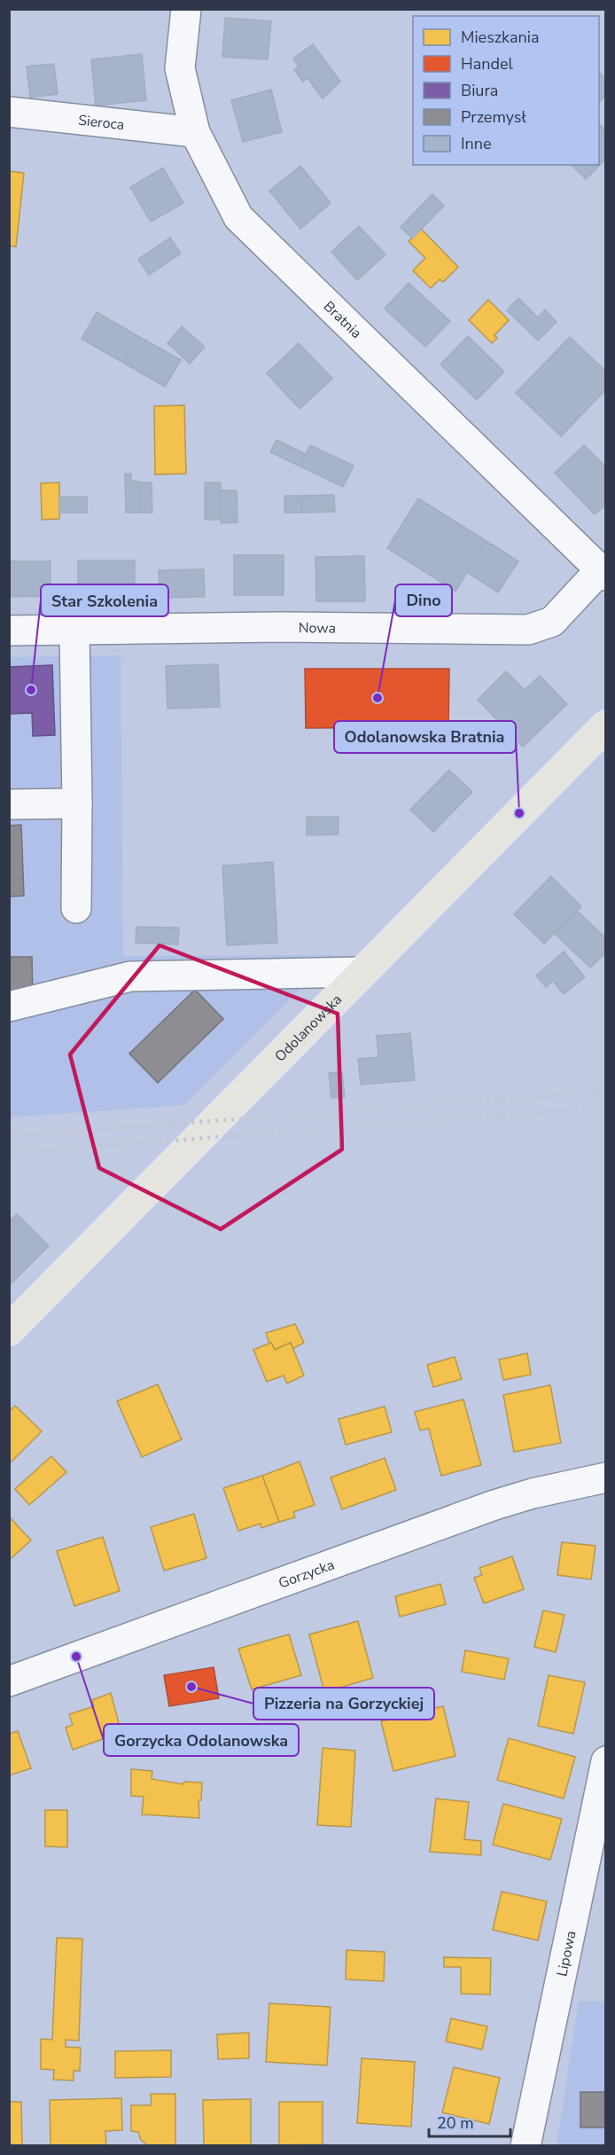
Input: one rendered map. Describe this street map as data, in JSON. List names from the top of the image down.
{
  "streets": {
    "main road": ["Odolanowska"],
    "street": [
      "Sieroca",
      "Bratnia",
      "Nowa",
      "Gorzycka",
      "Lipowa"
    ]
  },
  "crossings": [
    ["Sieroca", "Bratnia"],
    ["Bratnia", "Nowa"]
  ],
  "places": [
    "Star Szkolenia",
    "Dino",
    "Odolanowska Bratnia",
    "Gorzycka Odolanowska",
    "Pizzeria na Gorzyckiej"
  ],
  "legend": [
    "Mieszkania",
    "Handel",
    "Biura",
    "Przemysł",
    "Inne"
  ],
  "scale_bar": "20 m"
}
